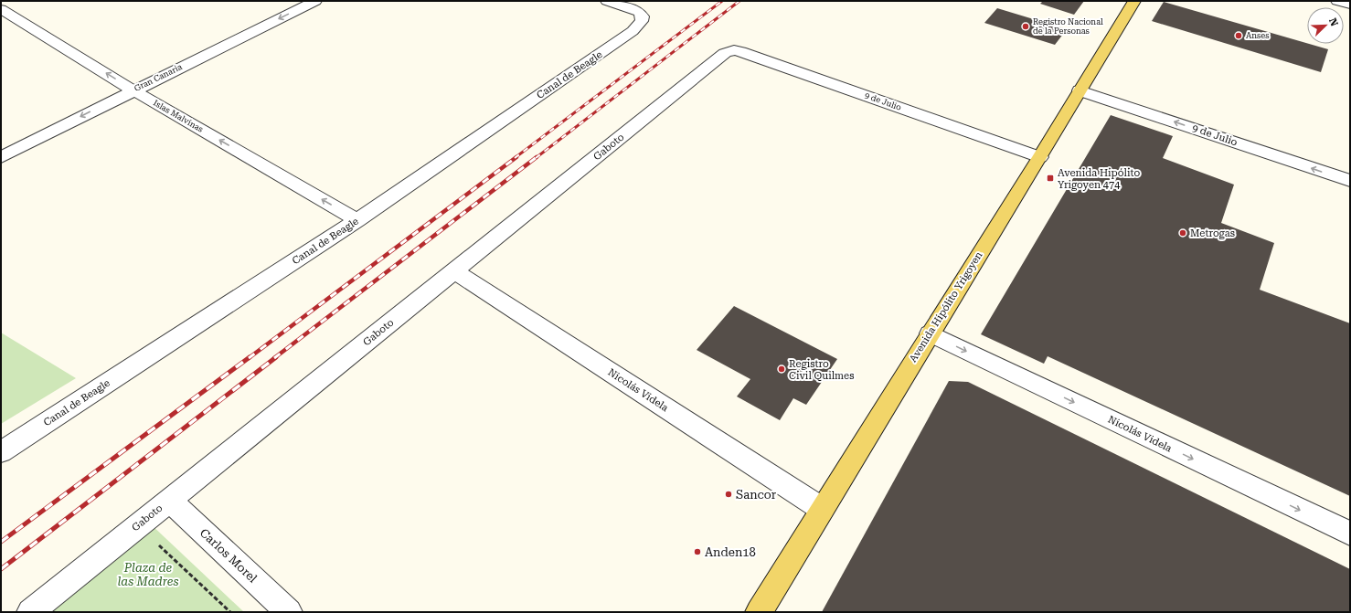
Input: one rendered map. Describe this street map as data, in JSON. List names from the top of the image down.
{
  "streets": {
    "main road": ["Avenida Hipólito Yrigoyen"],
    "street": [
      "Canal de Beagle",
      "Gran Canaria",
      "9 de Julio",
      "Islas Malvinas",
      "Gaboto",
      "Nicolás Videla",
      "Carlos Morel"
    ]
  },
  "crossings": [
    ["Canal de Beagle", "Islas Malvinas"],
    ["Gran Canaria", "Islas Malvinas"],
    ["9 de Julio", "Gaboto"],
    ["9 de Julio", "Avenida Hipólito Yrigoyen"],
    ["Gaboto", "Nicolás Videla"],
    ["Gaboto", "Carlos Morel"],
    ["Avenida Hipólito Yrigoyen", "Nicolás Videla"]
  ],
  "one_way": [
    "Gran Canaria",
    "9 de Julio",
    "Islas Malvinas",
    "Nicolás Videla"
  ],
  "parks": ["Plaza de las Madres"],
  "places": {
    "other": [
      "Registro Nacional de la Personas",
      "Anses",
      "Metrogas",
      "Registro Civil Quilmes",
      "Sancor",
      "Anden18"
    ],
    "transit": ["Avenida Hipólito Yrigoyen 474"]
  },
  "north": "top right"
}
